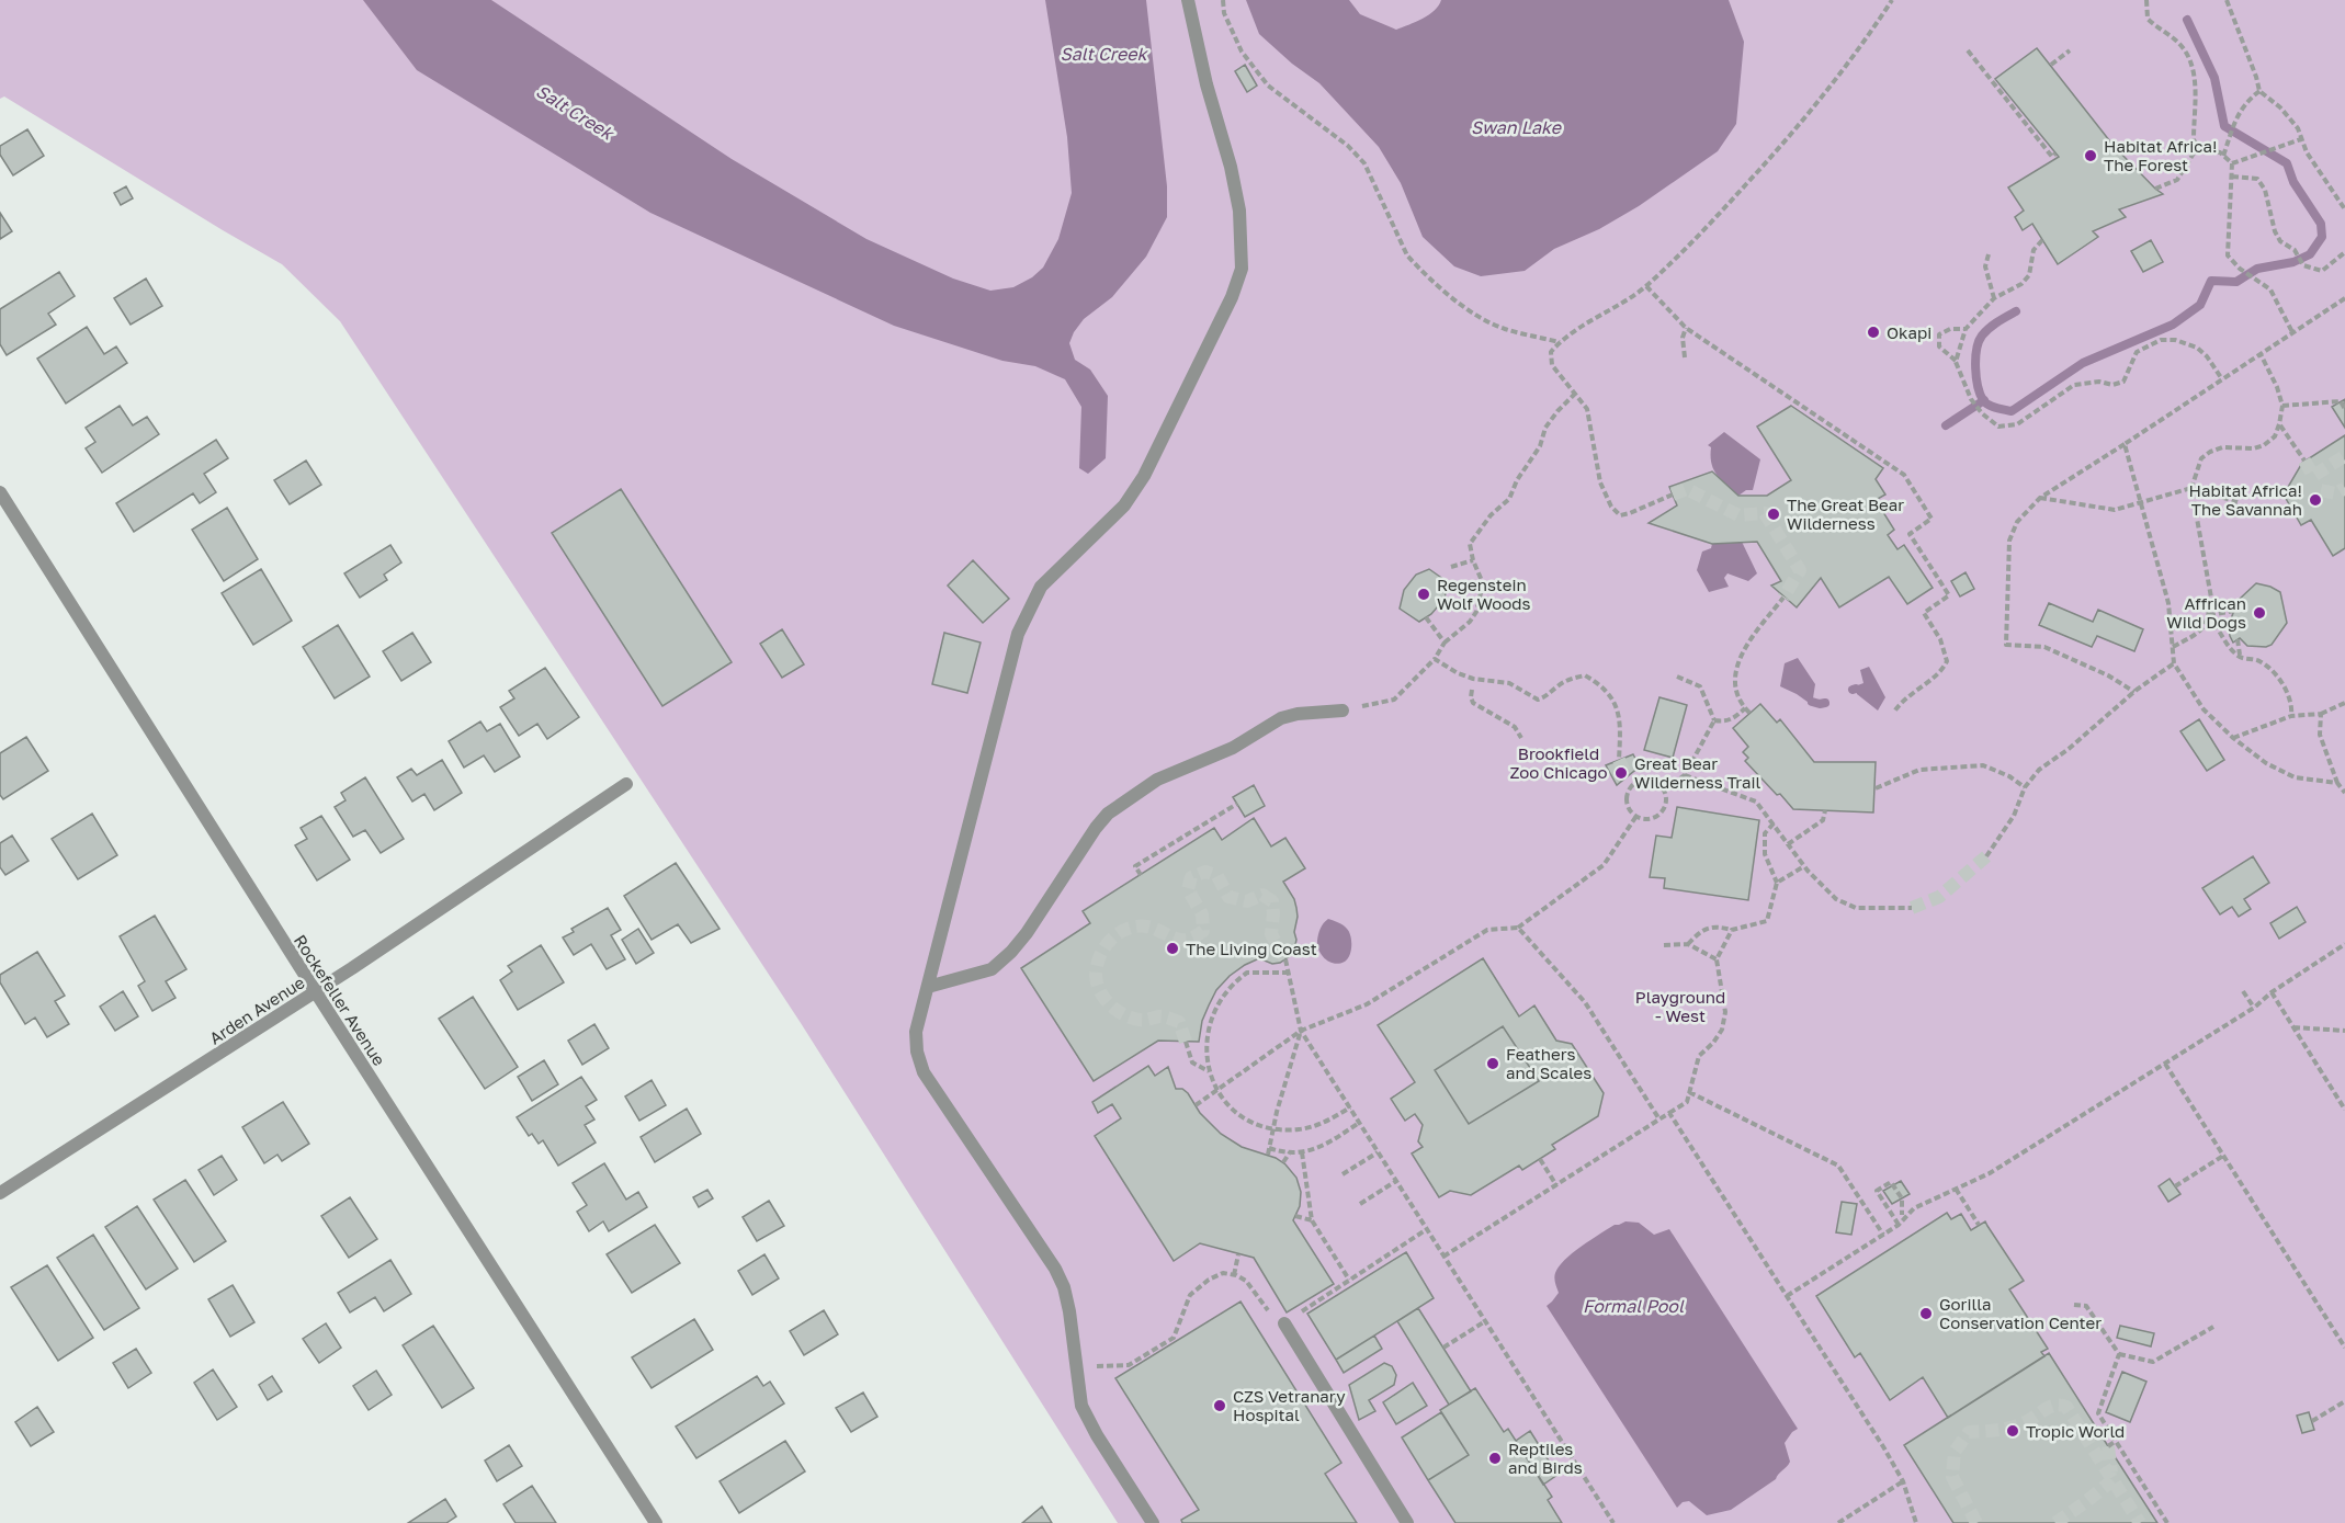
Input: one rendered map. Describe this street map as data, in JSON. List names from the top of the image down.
{
  "streets": {
    "street": ["Rockefeller Avenue", "Arden Avenue"]
  },
  "crossings": [
    ["Rockefeller Avenue", "Arden Avenue"]
  ],
  "water": ["Salt Creek", "Swan Lake", "Formal Pool"],
  "parks": ["Brookfield Zoo Chicago", "Playground - West"],
  "places": [
    "Habitat Africa! The Forest",
    "Okapi",
    "Habitat Africa! The Savannah",
    "The Great Bear Wilderness",
    "Regenstein Wolf Woods",
    "Affrican Wild Dogs",
    "Great Bear Wilderness Trail",
    "The Living Coast",
    "Feathers and Scales",
    "Gorilla Conservation Center",
    "CZS Vetranary Hospital",
    "Tropic World",
    "Reptiles and Birds"
  ]
}
